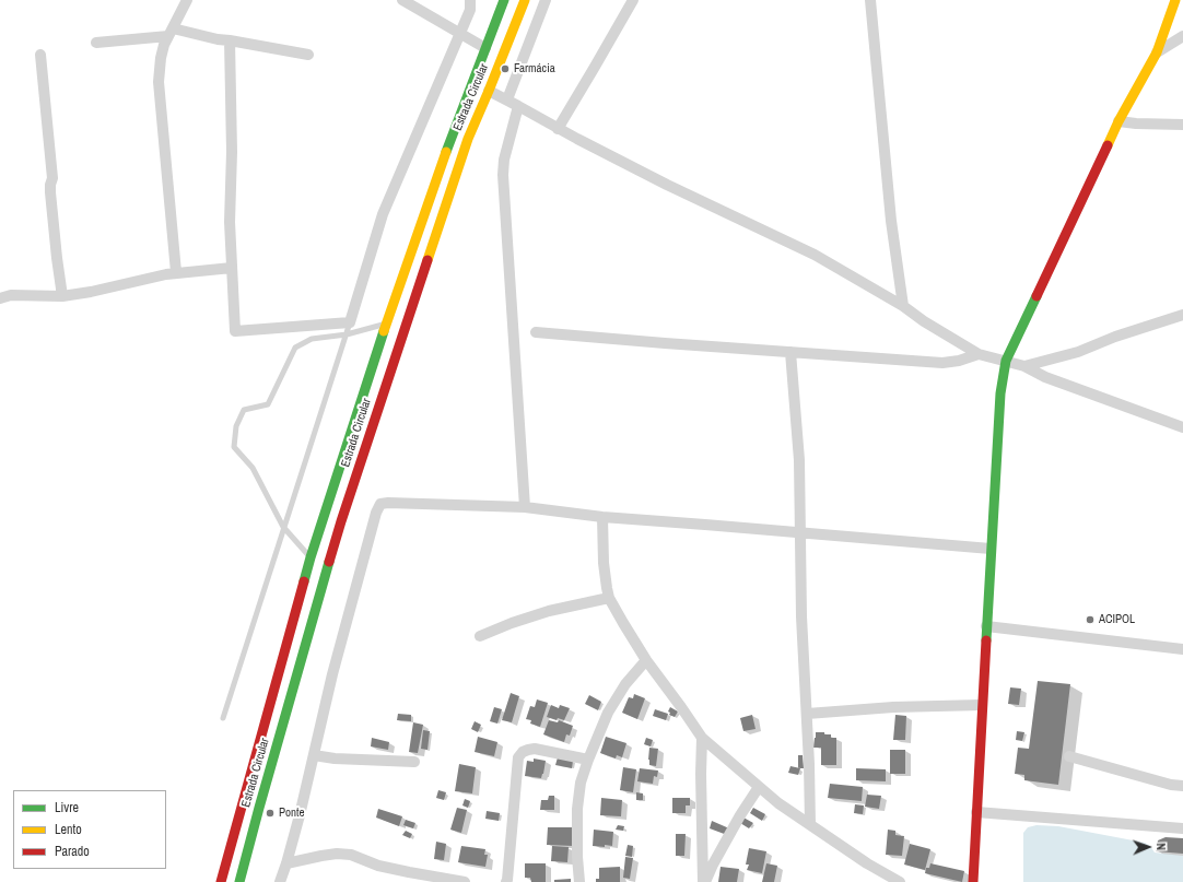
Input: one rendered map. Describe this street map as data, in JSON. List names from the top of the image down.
{
  "streets": {
    "main road": ["Estrada Circular"]
  },
  "places": ["Farmácia", "ACIPOL", "Ponte"],
  "legend": ["Livre", "Lento", "Parado"],
  "north": "right"
}
